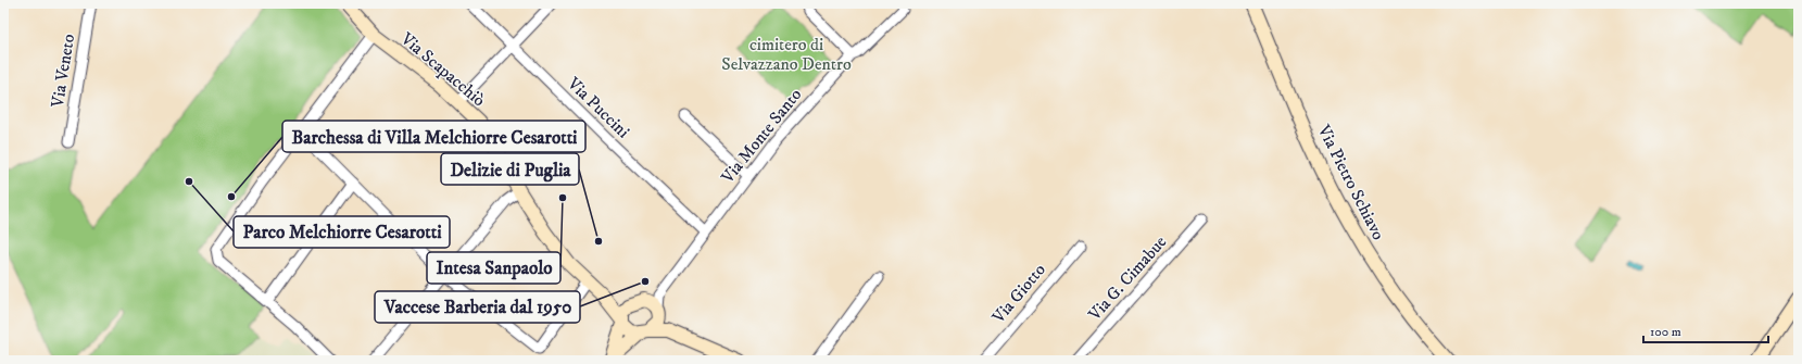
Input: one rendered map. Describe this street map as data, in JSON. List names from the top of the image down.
{
  "streets": {
    "street": [
      "Via Scapacchiò",
      "Via Veneto",
      "Via Puccini",
      "Via Monte Santo",
      "Via Pietro Schiavo",
      "Via G. Cimabue",
      "Via Giotto"
    ]
  },
  "crossings": [
    ["Via Scapacchiò", "Via Monte Santo"],
    ["Via Puccini", "Via Monte Santo"]
  ],
  "parks": ["cimitero di Selvazzano Dentro"],
  "places": [
    "Parco Melchiorre Cesarotti",
    "Barchessa di Villa Melchiorre Cesarotti",
    "Intesa Sanpaolo",
    "Delizie di Puglia",
    "Vaccese Barberia dal 1950"
  ],
  "scale_bar": "100 m"
}
